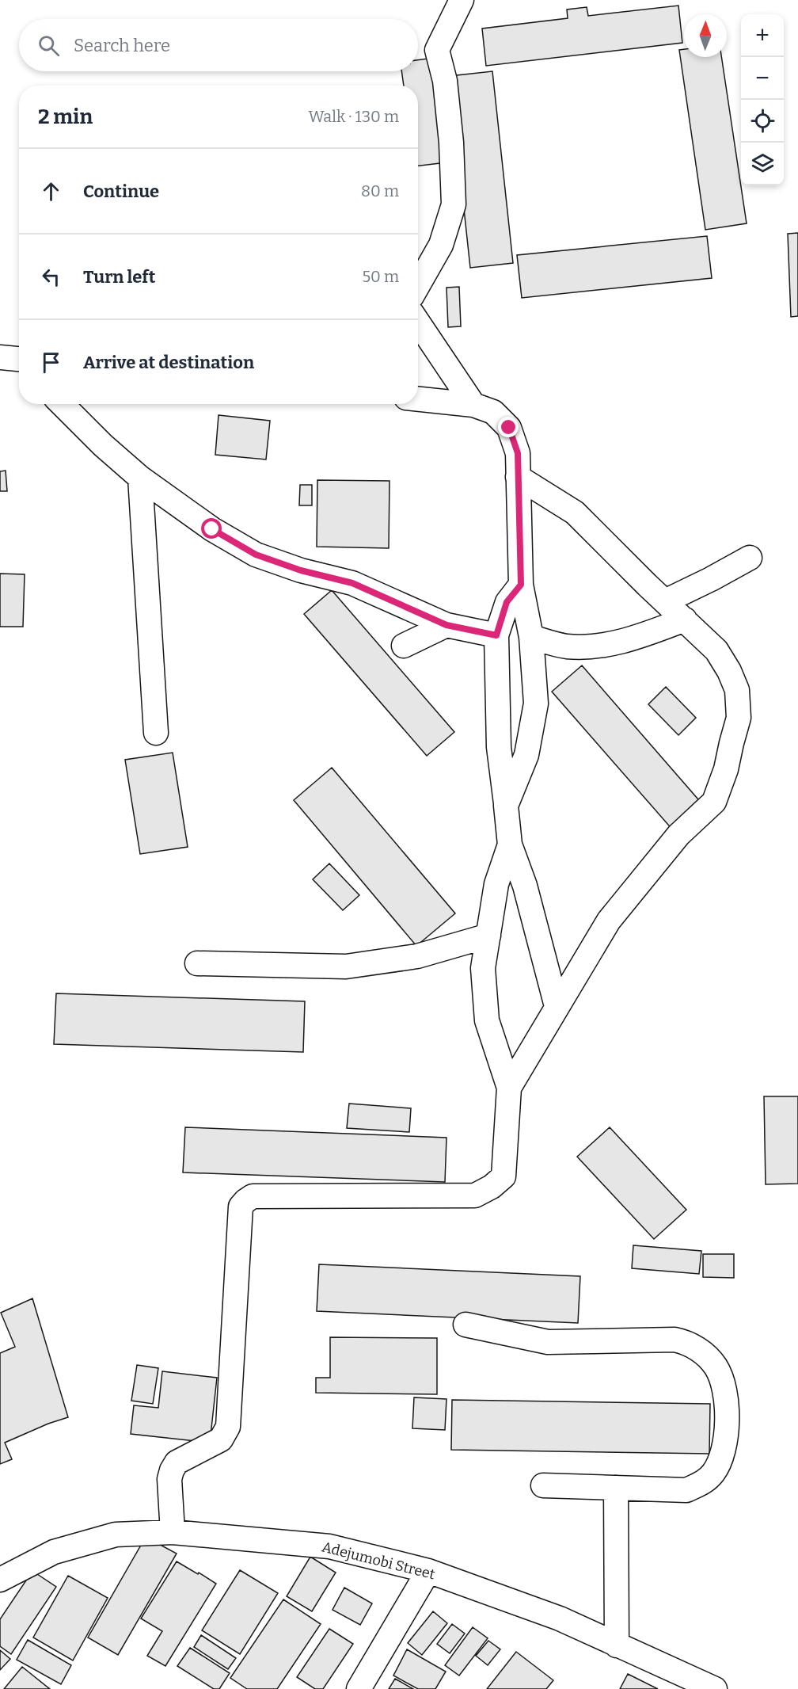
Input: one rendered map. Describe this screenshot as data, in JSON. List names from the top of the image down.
{
  "streets": {
    "street": ["Adejumobi Street"]
  },
  "north": "top",
  "page": {
    "map_buttons": ["+", "−"],
    "search": "Search here",
    "heading": ["2 min", "Walk · 130 m"],
    "list": [
      ["Continue", "80 m"],
      ["Turn left", "50 m"],
      "Arrive at destination"
    ]
  }
}
